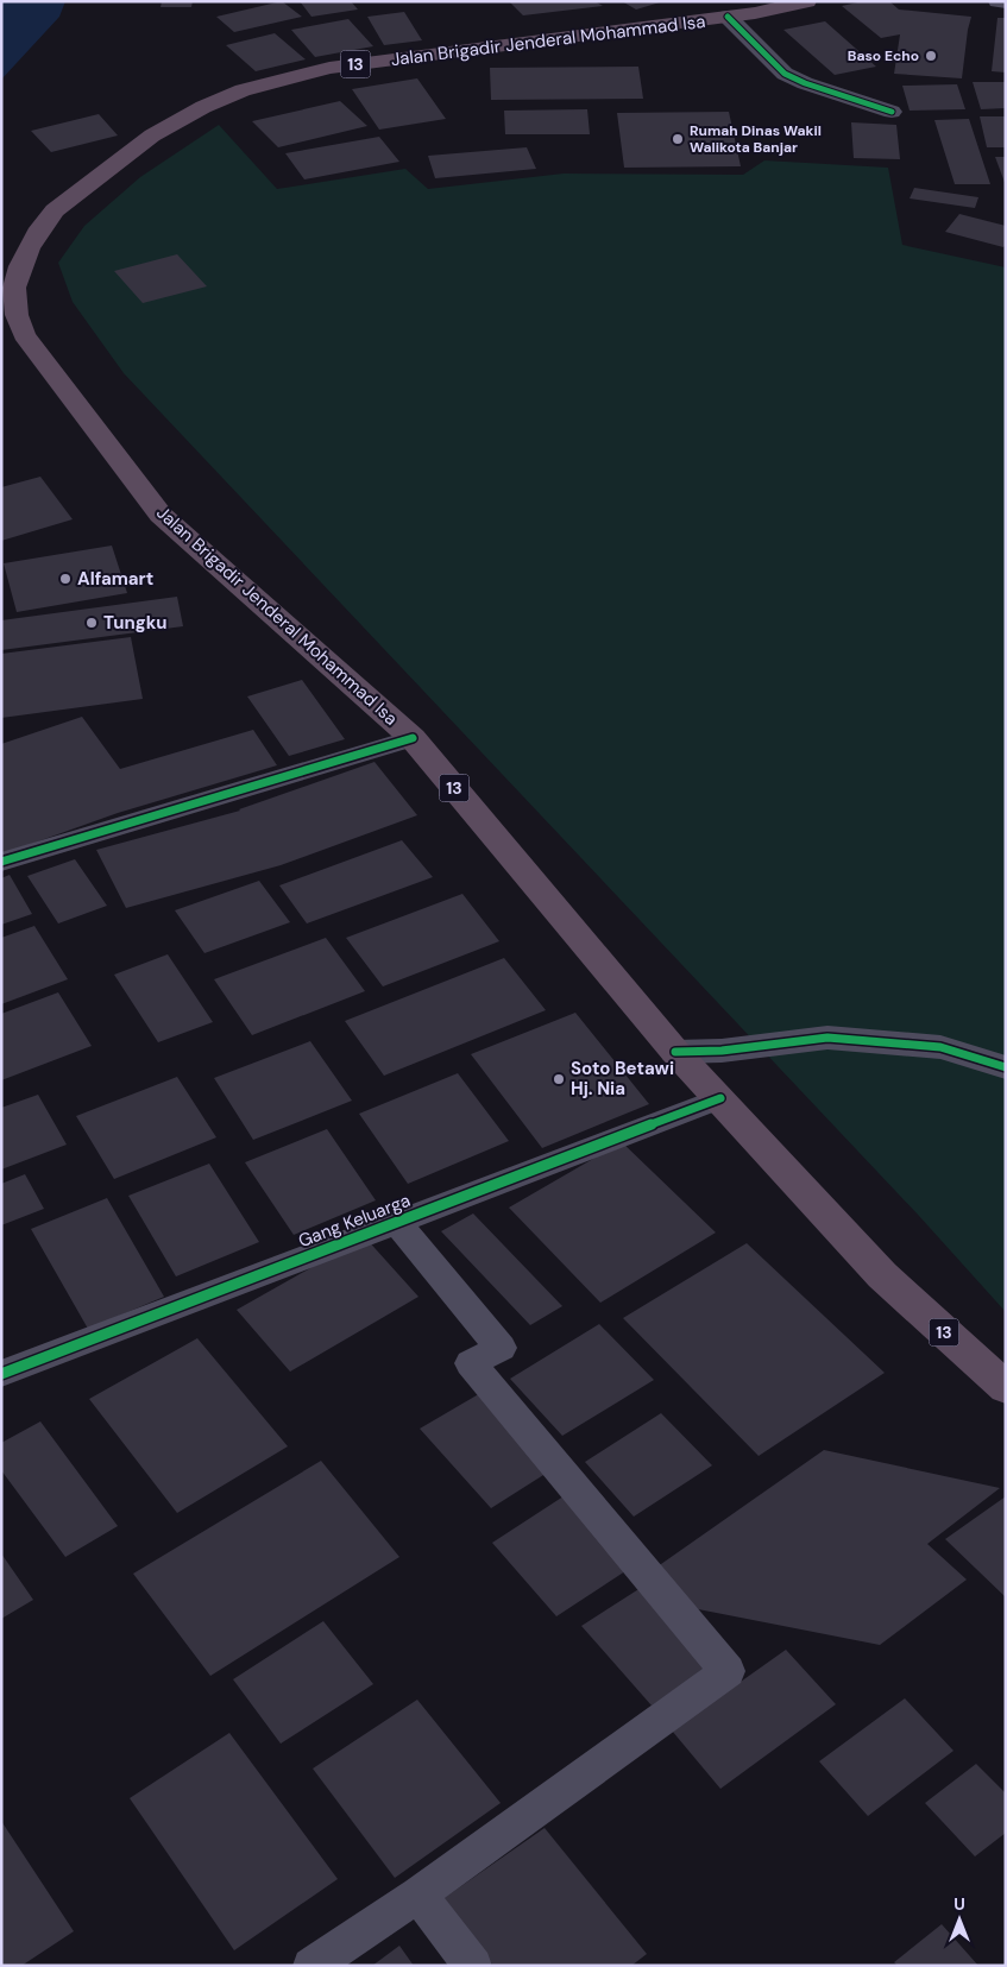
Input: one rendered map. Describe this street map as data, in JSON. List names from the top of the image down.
{
  "streets": {
    "highway": ["Jalan Brigadir Jenderal Mohammad Isa", "13"],
    "lane": ["Gang Keluarga"]
  },
  "crossings": [
    ["Jalan Brigadir Jenderal Mohammad Isa", "Gang Keluarga"]
  ],
  "places": [
    "Baso Echo",
    "Rumah Dinas Wakil Walikota Banjar",
    "Alfamart",
    "Tungku",
    "Soto Betawi Hj. Nia"
  ],
  "north": "top"
}
